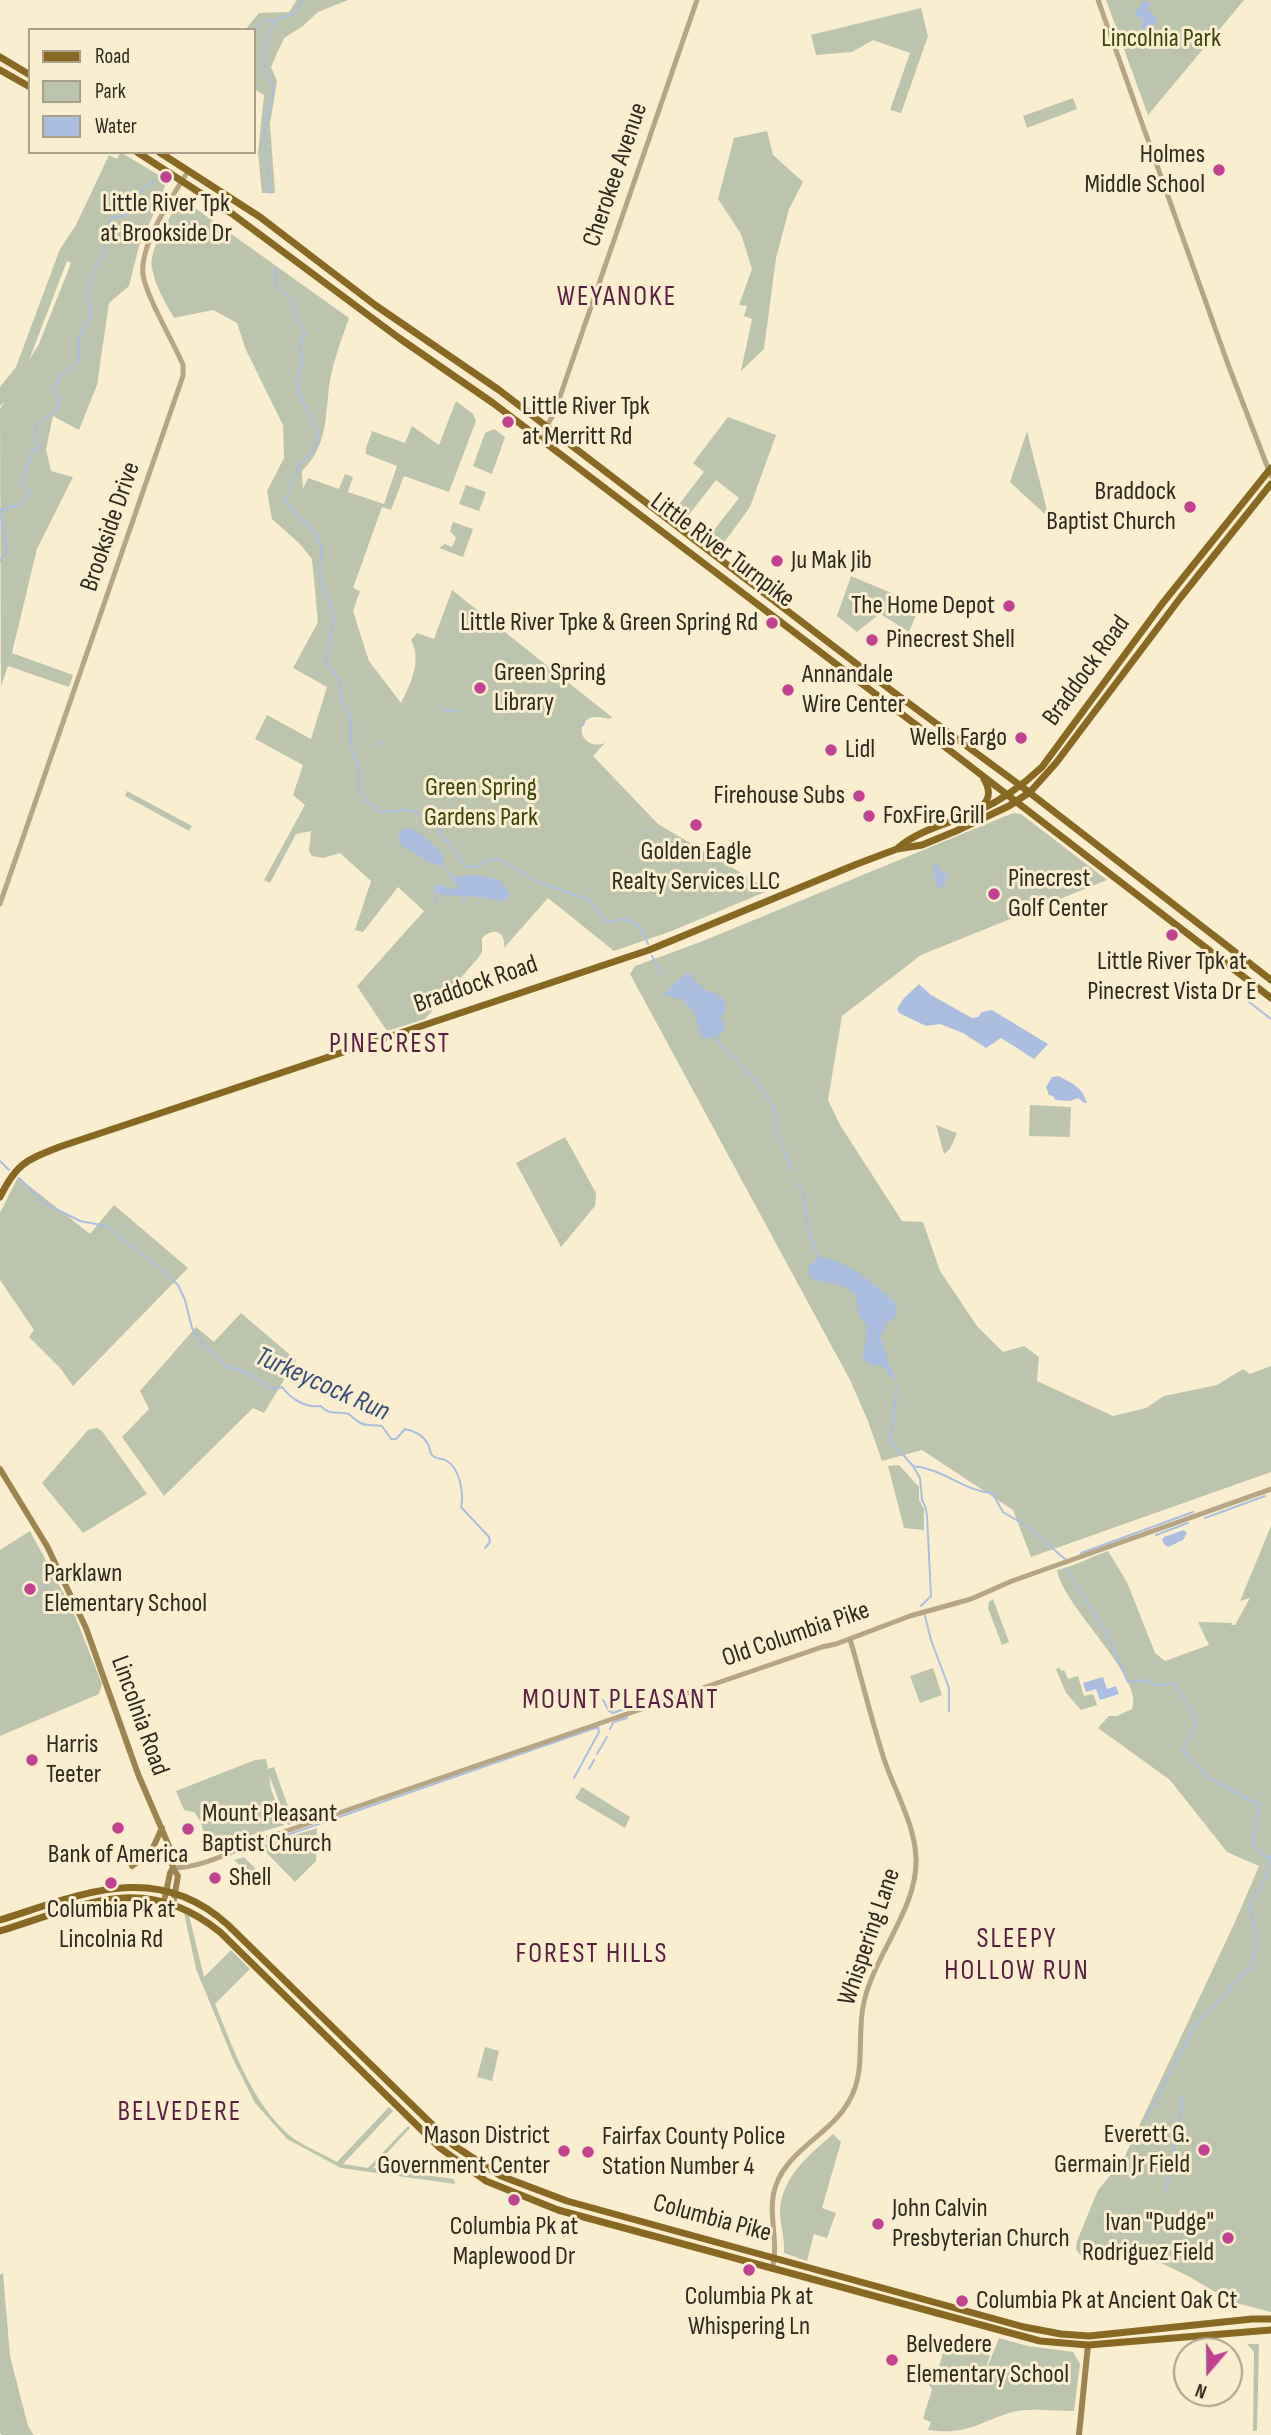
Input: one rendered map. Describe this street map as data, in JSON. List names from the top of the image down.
{
  "streets": {
    "main road": [
      "Little River Turnpike",
      "Braddock Road",
      "Lincolnia Road",
      "Columbia Pike"
    ],
    "street": [
      "Cherokee Avenue",
      "Brookside Drive",
      "Old Columbia Pike",
      "Whispering Lane"
    ]
  },
  "crossings": [
    ["Cherokee Avenue", "Little River Turnpike"],
    ["Brookside Drive", "Little River Turnpike"],
    ["Little River Turnpike", "Braddock Road"],
    ["Old Columbia Pike", "Lincolnia Road"],
    ["Old Columbia Pike", "Whispering Lane"],
    ["Lincolnia Road", "Columbia Pike"],
    ["Whispering Lane", "Columbia Pike"]
  ],
  "districts": [
    "WEYANOKE",
    "PINECREST",
    "MOUNT PLEASANT",
    "SLEEPY HOLLOW RUN",
    "FOREST HILLS",
    "BELVEDERE"
  ],
  "water": ["Turkeycock Run"],
  "parks": ["Lincolnia Park", "Green Spring Gardens Park"],
  "places": [
    "Holmes Middle School",
    "Little River Tpk at Brookside Dr",
    "Little River Tpk at Merritt Rd",
    "Braddock Baptist Church",
    "Ju Mak Jib",
    "The Home Depot",
    "Little River Tpke & Green Spring Rd",
    "Pinecrest Shell",
    "Green Spring Library",
    "Annandale Wire Center",
    "Wells Fargo",
    "Lidl",
    "Firehouse Subs",
    "FoxFire Grill",
    "Golden Eagle Realty Services LLC",
    "Pinecrest Golf Center",
    "Little River Tpk at Pinecrest Vista Dr E",
    "Parklawn Elementary School",
    "Harris Teeter",
    "Bank of America",
    "Mount Pleasant Baptist Church",
    "Shell",
    "Columbia Pk at Lincolnia Rd",
    "Everett G. Germain Jr Field",
    "Mason District Government Center",
    "Fairfax County Police Station Number 4",
    "Columbia Pk at Maplewood Dr",
    "John Calvin Presbyterian Church",
    "Ivan \"Pudge\" Rodriguez Field",
    "Columbia Pk at Whispering Ln",
    "Columbia Pk at Ancient Oak Ct",
    "Belvedere Elementary School"
  ],
  "legend": ["Road", "Park", "Water"],
  "north": "bottom"
}
